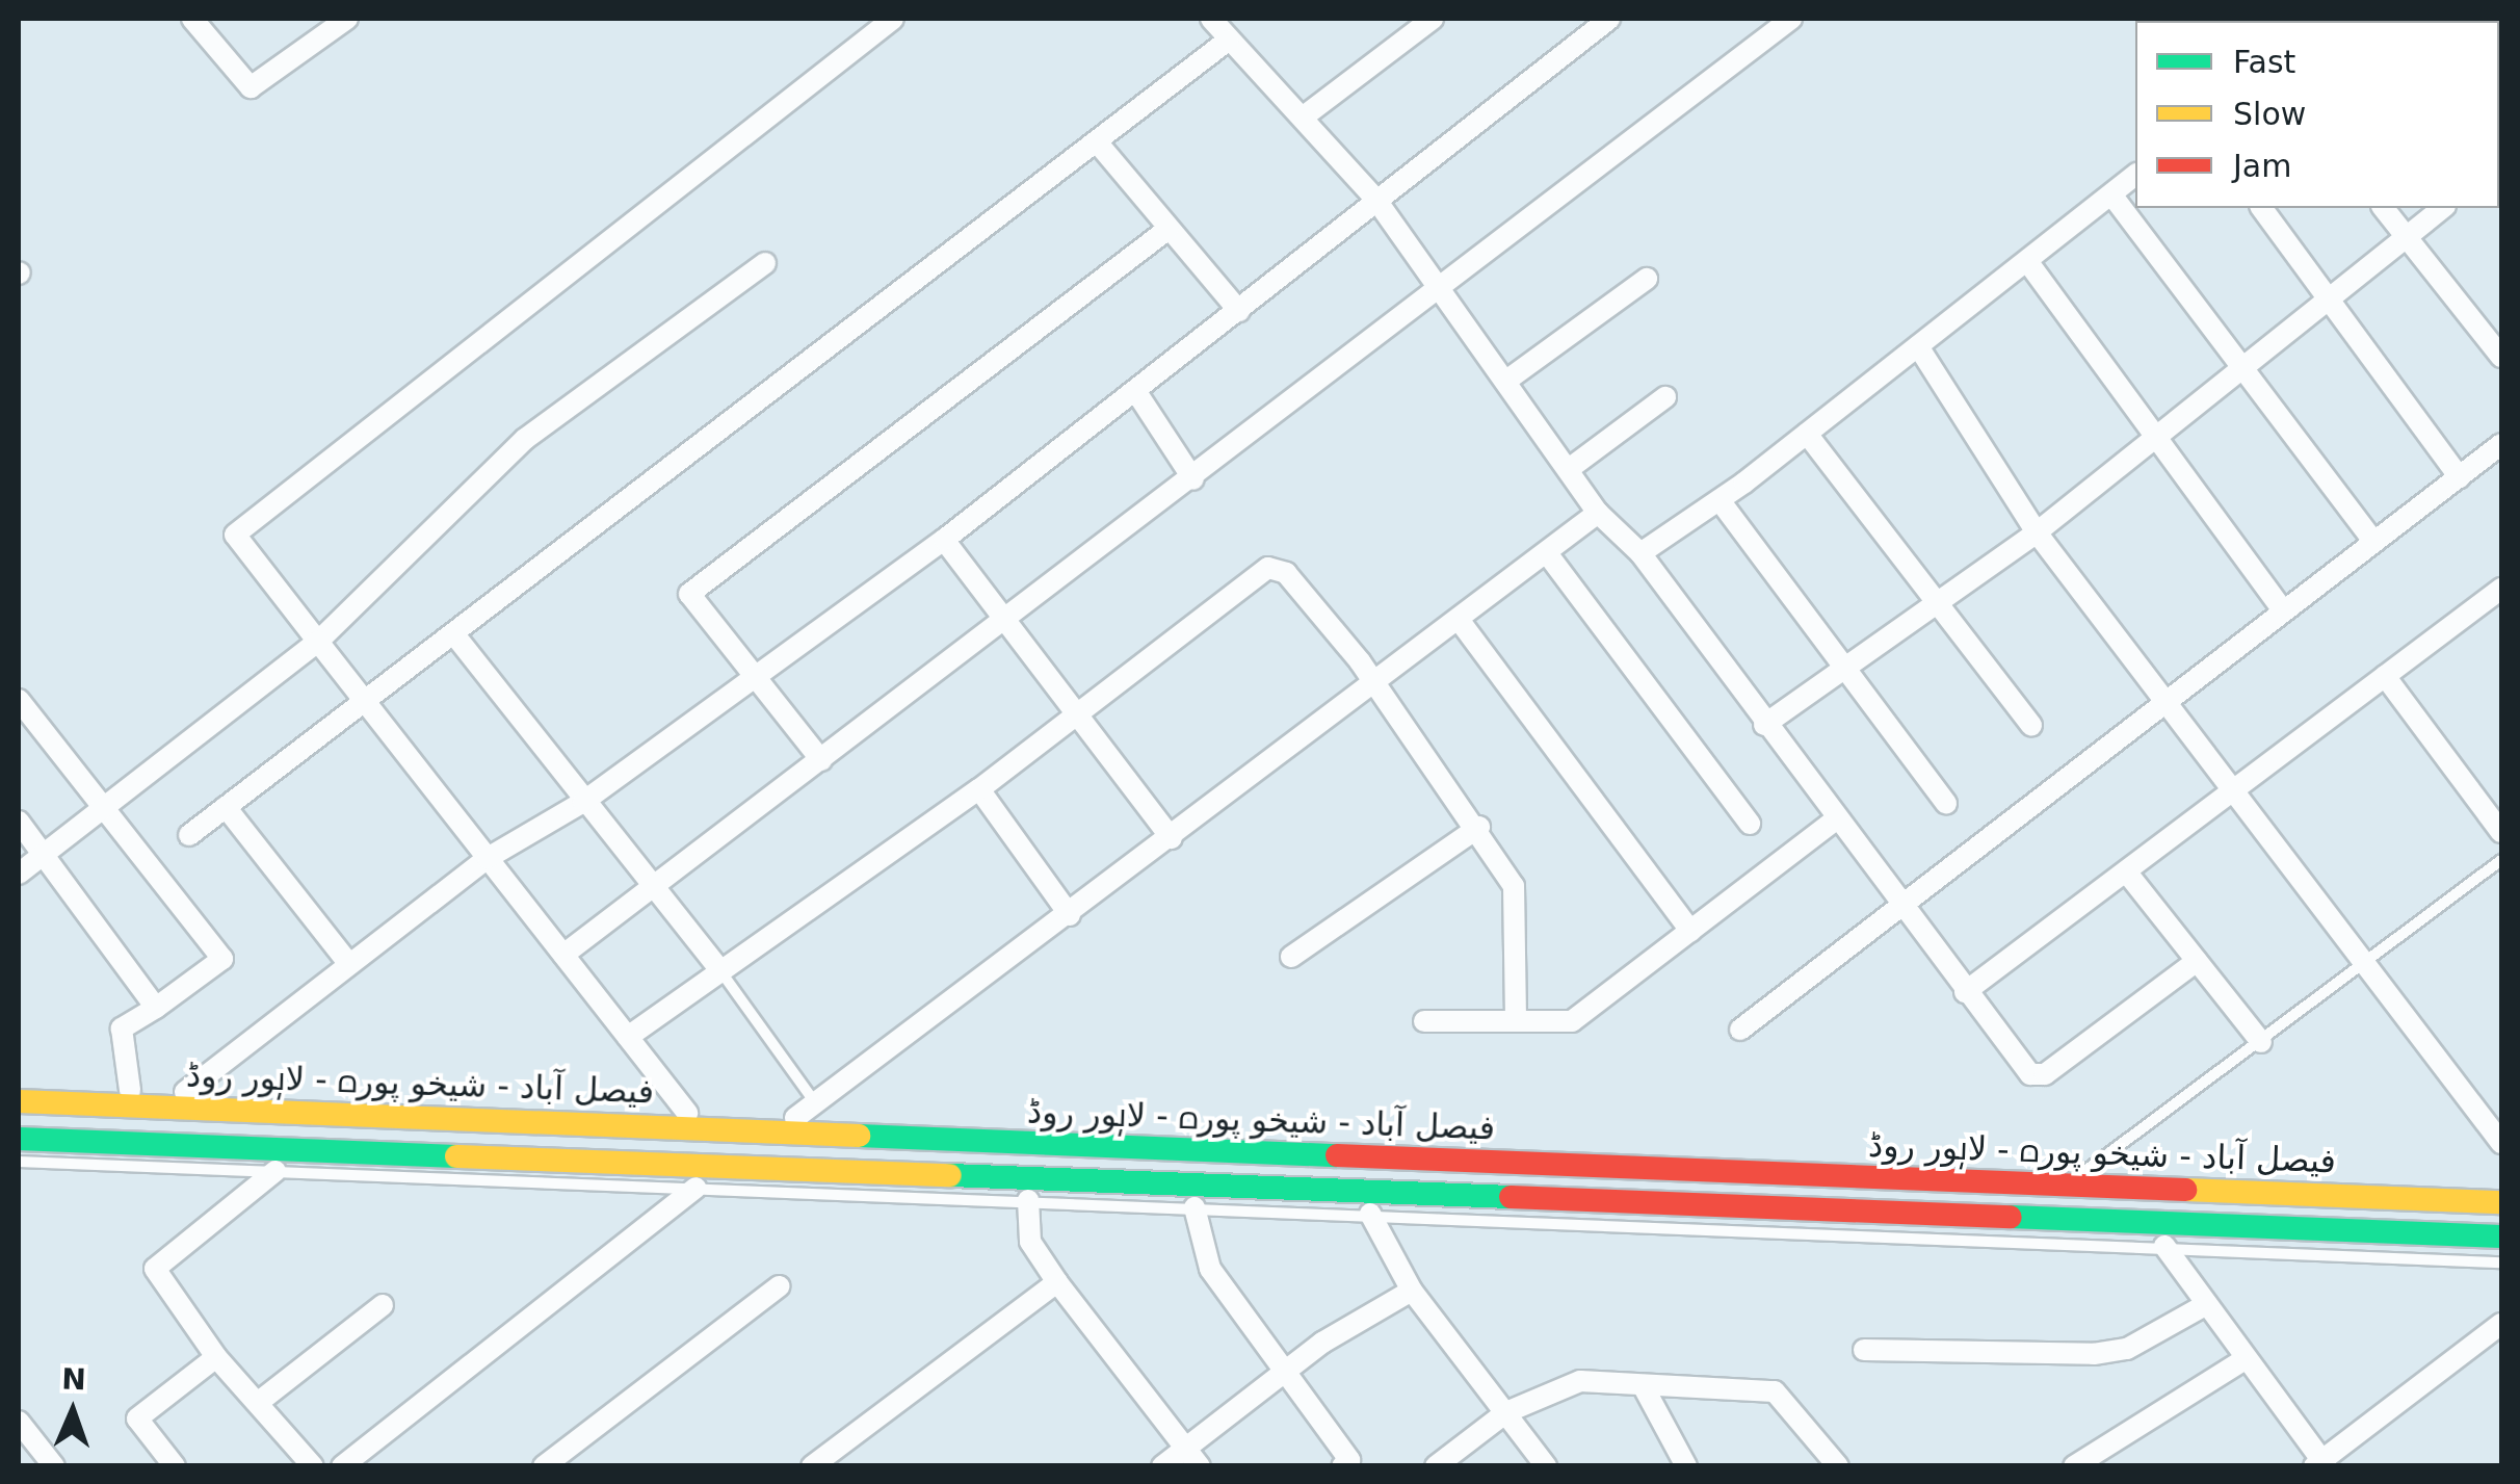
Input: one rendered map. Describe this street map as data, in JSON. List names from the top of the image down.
{
  "streets": {
    "highway": ["فیصل آباد - شیخو پورہ - لاہور روڈ"]
  },
  "legend": ["Fast", "Slow", "Jam"],
  "north": "top"
}
